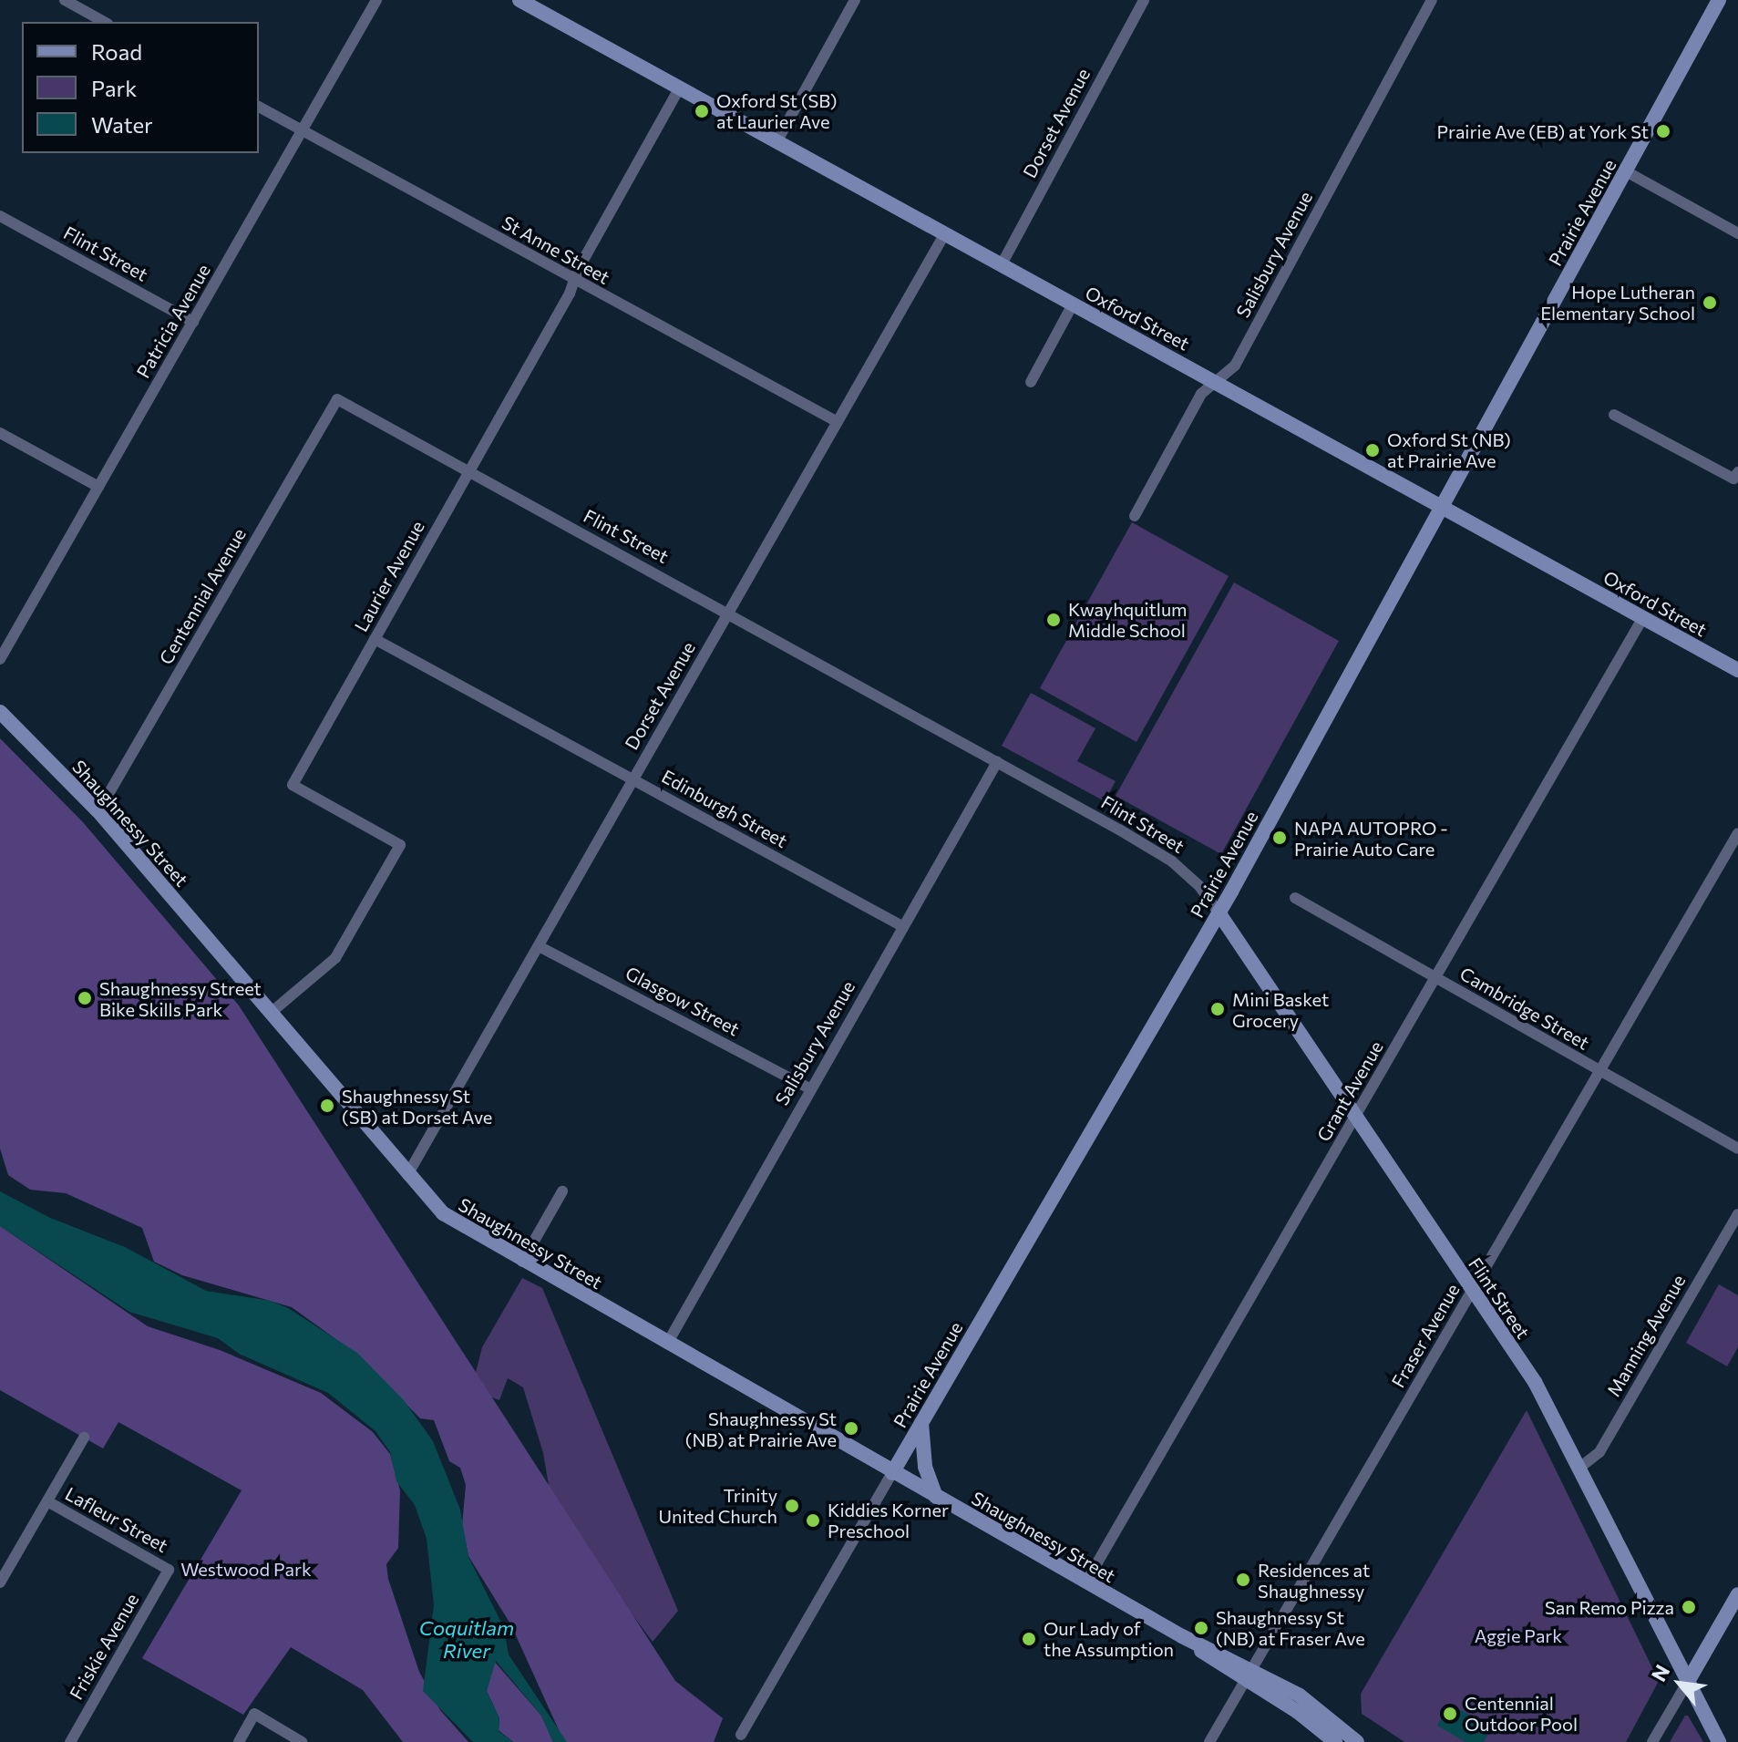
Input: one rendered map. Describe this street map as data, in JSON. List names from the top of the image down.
{
  "streets": {
    "main road": [
      "Prairie Avenue",
      "Flint Street",
      "Oxford Street",
      "Shaughnessy Street"
    ],
    "street": [
      "Dorset Avenue",
      "St Anne Street",
      "Salisbury Avenue",
      "Patricia Avenue",
      "Laurier Avenue",
      "Centennial Avenue",
      "Edinburgh Street",
      "Glasgow Street",
      "Cambridge Street",
      "Grant Avenue",
      "Fraser Avenue",
      "Manning Avenue",
      "Lafleur Street",
      "Friskie Avenue"
    ]
  },
  "crossings": [
    ["Dorset Avenue", "St Anne Street"],
    ["Dorset Avenue", "Flint Street"],
    ["Dorset Avenue", "Oxford Street"],
    ["Dorset Avenue", "Edinburgh Street"],
    ["Dorset Avenue", "Shaughnessy Street"],
    ["Dorset Avenue", "Glasgow Street"],
    ["Prairie Avenue", "Flint Street"],
    ["Prairie Avenue", "Oxford Street"],
    ["Prairie Avenue", "Shaughnessy Street"],
    ["St Anne Street", "Patricia Avenue"],
    ["St Anne Street", "Laurier Avenue"],
    ["Flint Street", "Salisbury Avenue"],
    ["Flint Street", "Patricia Avenue"],
    ["Flint Street", "Laurier Avenue"],
    ["Flint Street", "Centennial Avenue"],
    ["Flint Street", "Grant Avenue"],
    ["Flint Street", "Fraser Avenue"],
    ["Flint Street", "Manning Avenue"],
    ["Salisbury Avenue", "Oxford Street"],
    ["Salisbury Avenue", "Edinburgh Street"],
    ["Salisbury Avenue", "Shaughnessy Street"],
    ["Salisbury Avenue", "Glasgow Street"],
    ["Oxford Street", "Laurier Avenue"],
    ["Oxford Street", "Grant Avenue"],
    ["Laurier Avenue", "Edinburgh Street"],
    ["Laurier Avenue", "Shaughnessy Street"],
    ["Centennial Avenue", "Shaughnessy Street"],
    ["Shaughnessy Street", "Grant Avenue"],
    ["Shaughnessy Street", "Fraser Avenue"],
    ["Cambridge Street", "Grant Avenue"],
    ["Cambridge Street", "Fraser Avenue"],
    ["Lafleur Street", "Friskie Avenue"]
  ],
  "water": ["Coquitlam River"],
  "parks": ["Westwood Park", "Aggie Park"],
  "places": [
    "Oxford St (SB) at Laurier Ave",
    "Prairie Ave (EB) at York St",
    "Hope Lutheran Elementary School",
    "Oxford St (NB) at Prairie Ave",
    "Kwayhquitlum Middle School",
    "NAPA AUTOPRO - Prairie Auto Care",
    "Shaughnessy Street Bike Skills Park",
    "Mini Basket Grocery",
    "Shaughnessy St (SB) at Dorset Ave",
    "Shaughnessy St (NB) at Prairie Ave",
    "Trinity United Church",
    "Kiddies Korner Preschool",
    "Residences at Shaughnessy",
    "San Remo Pizza",
    "Shaughnessy St (NB) at Fraser Ave",
    "Our Lady of the Assumption",
    "Centennial Outdoor Pool"
  ],
  "legend": ["Road", "Park", "Water"],
  "north": "top left"
}
